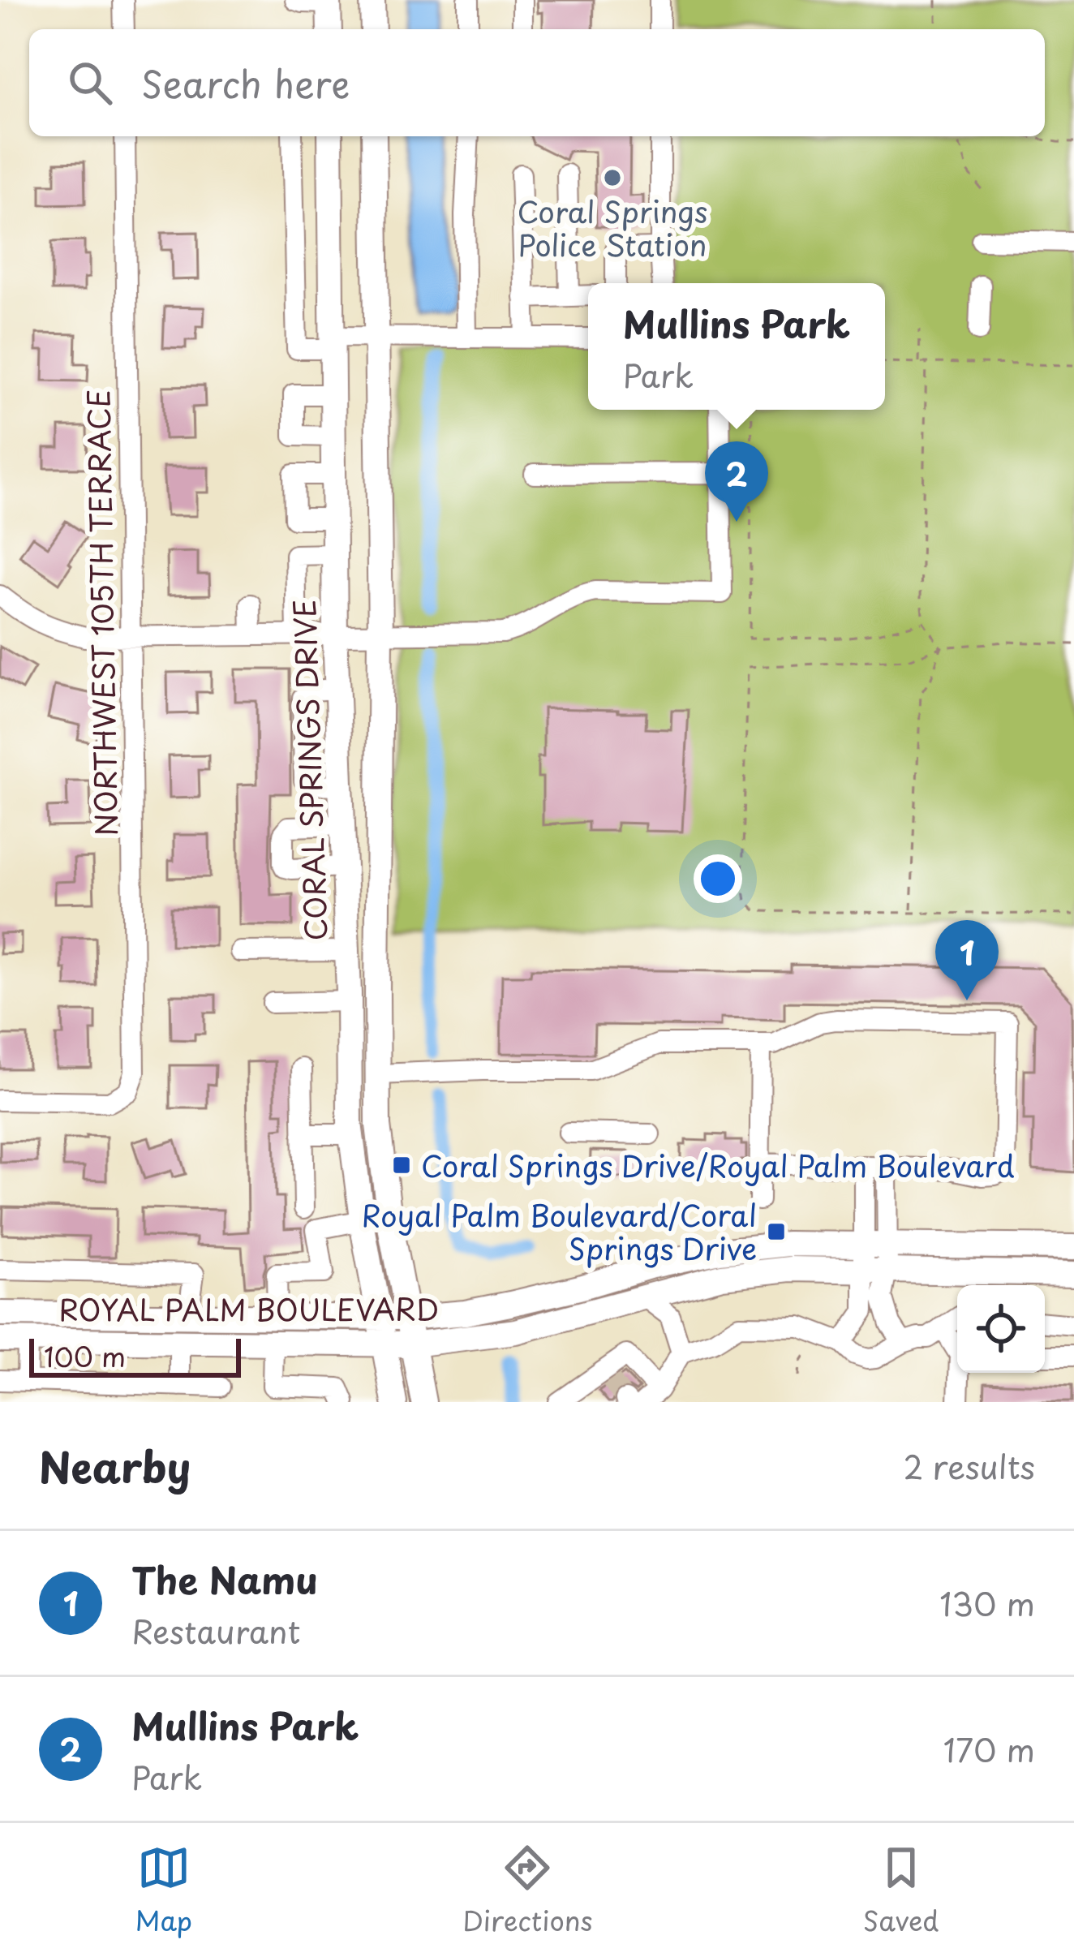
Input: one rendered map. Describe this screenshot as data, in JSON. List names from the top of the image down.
{
  "streets": {
    "main road": ["CORAL SPRINGS DRIVE", "ROYAL PALM BOULEVARD"],
    "street": ["NORTHWEST 105TH TERRACE"]
  },
  "crossings": [
    ["CORAL SPRINGS DRIVE", "ROYAL PALM BOULEVARD"]
  ],
  "places": {
    "other": ["Coral Springs Police Station"],
    "transit": ["Coral Springs Drive/Royal Palm Boulevard", "Royal Palm Boulevard/Coral Springs Drive"]
  },
  "scale_bar": "100 m",
  "page": {
    "search": "Search here",
    "popup": ["Mullins Park", "Park"],
    "pins": ["2", "1"],
    "scale": "100 m",
    "heading": ["Nearby", "2 results"],
    "list": [
      {
        "mark": "1",
        "name": "The Namu",
        "note": "Restaurant",
        "value": "130 m"
      },
      {
        "mark": "2",
        "name": "Mullins Park",
        "note": "Park",
        "value": "170 m"
      }
    ],
    "nav": ["Map", "Directions", "Saved"]
  }
}
